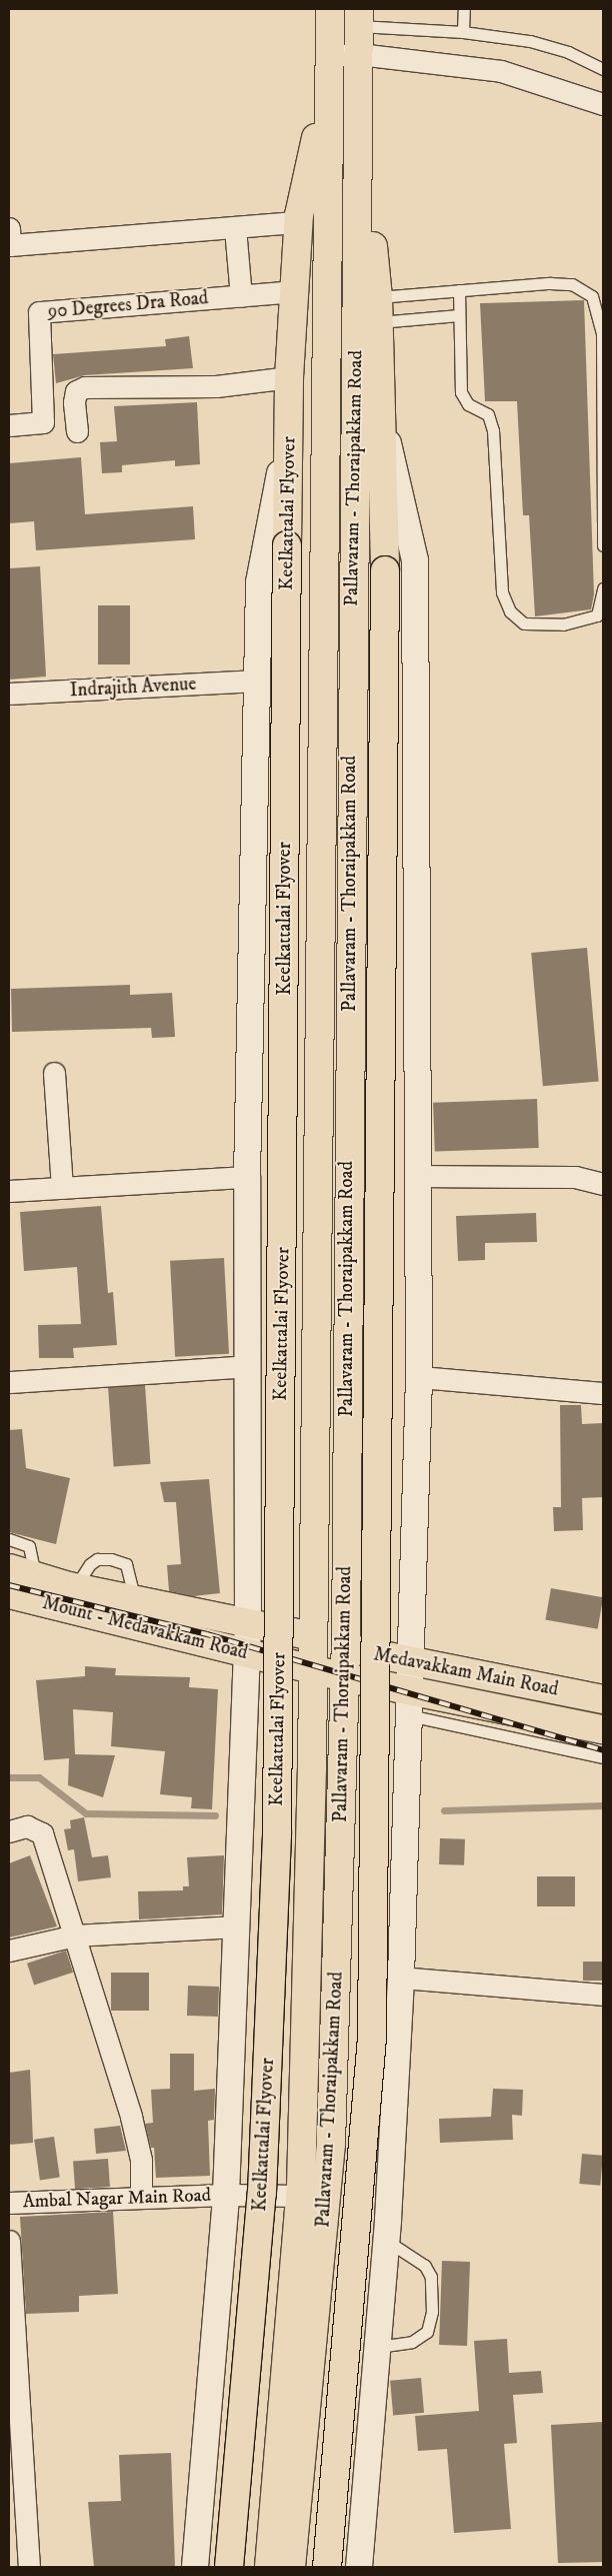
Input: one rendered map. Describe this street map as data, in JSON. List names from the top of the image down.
{
  "streets": {
    "main road": [
      "Pallavaram - Thoraipakkam Road",
      "Keelkattalai Flyover",
      "Mount - Medavakkam Road",
      "Medavakkam Main Road"
    ],
    "street": ["90 Degrees Dra Road", "Indrajith Avenue", "Ambal Nagar Main Road"]
  },
  "crossings": [
    ["90 Degrees Dra Road", "Keelkattalai Flyover"],
    ["Pallavaram - Thoraipakkam Road", "Keelkattalai Flyover"],
    ["Pallavaram - Thoraipakkam Road", "Mount - Medavakkam Road"],
    ["Pallavaram - Thoraipakkam Road", "Medavakkam Main Road"],
    ["Pallavaram - Thoraipakkam Road", "Ambal Nagar Main Road"]
  ]
}
